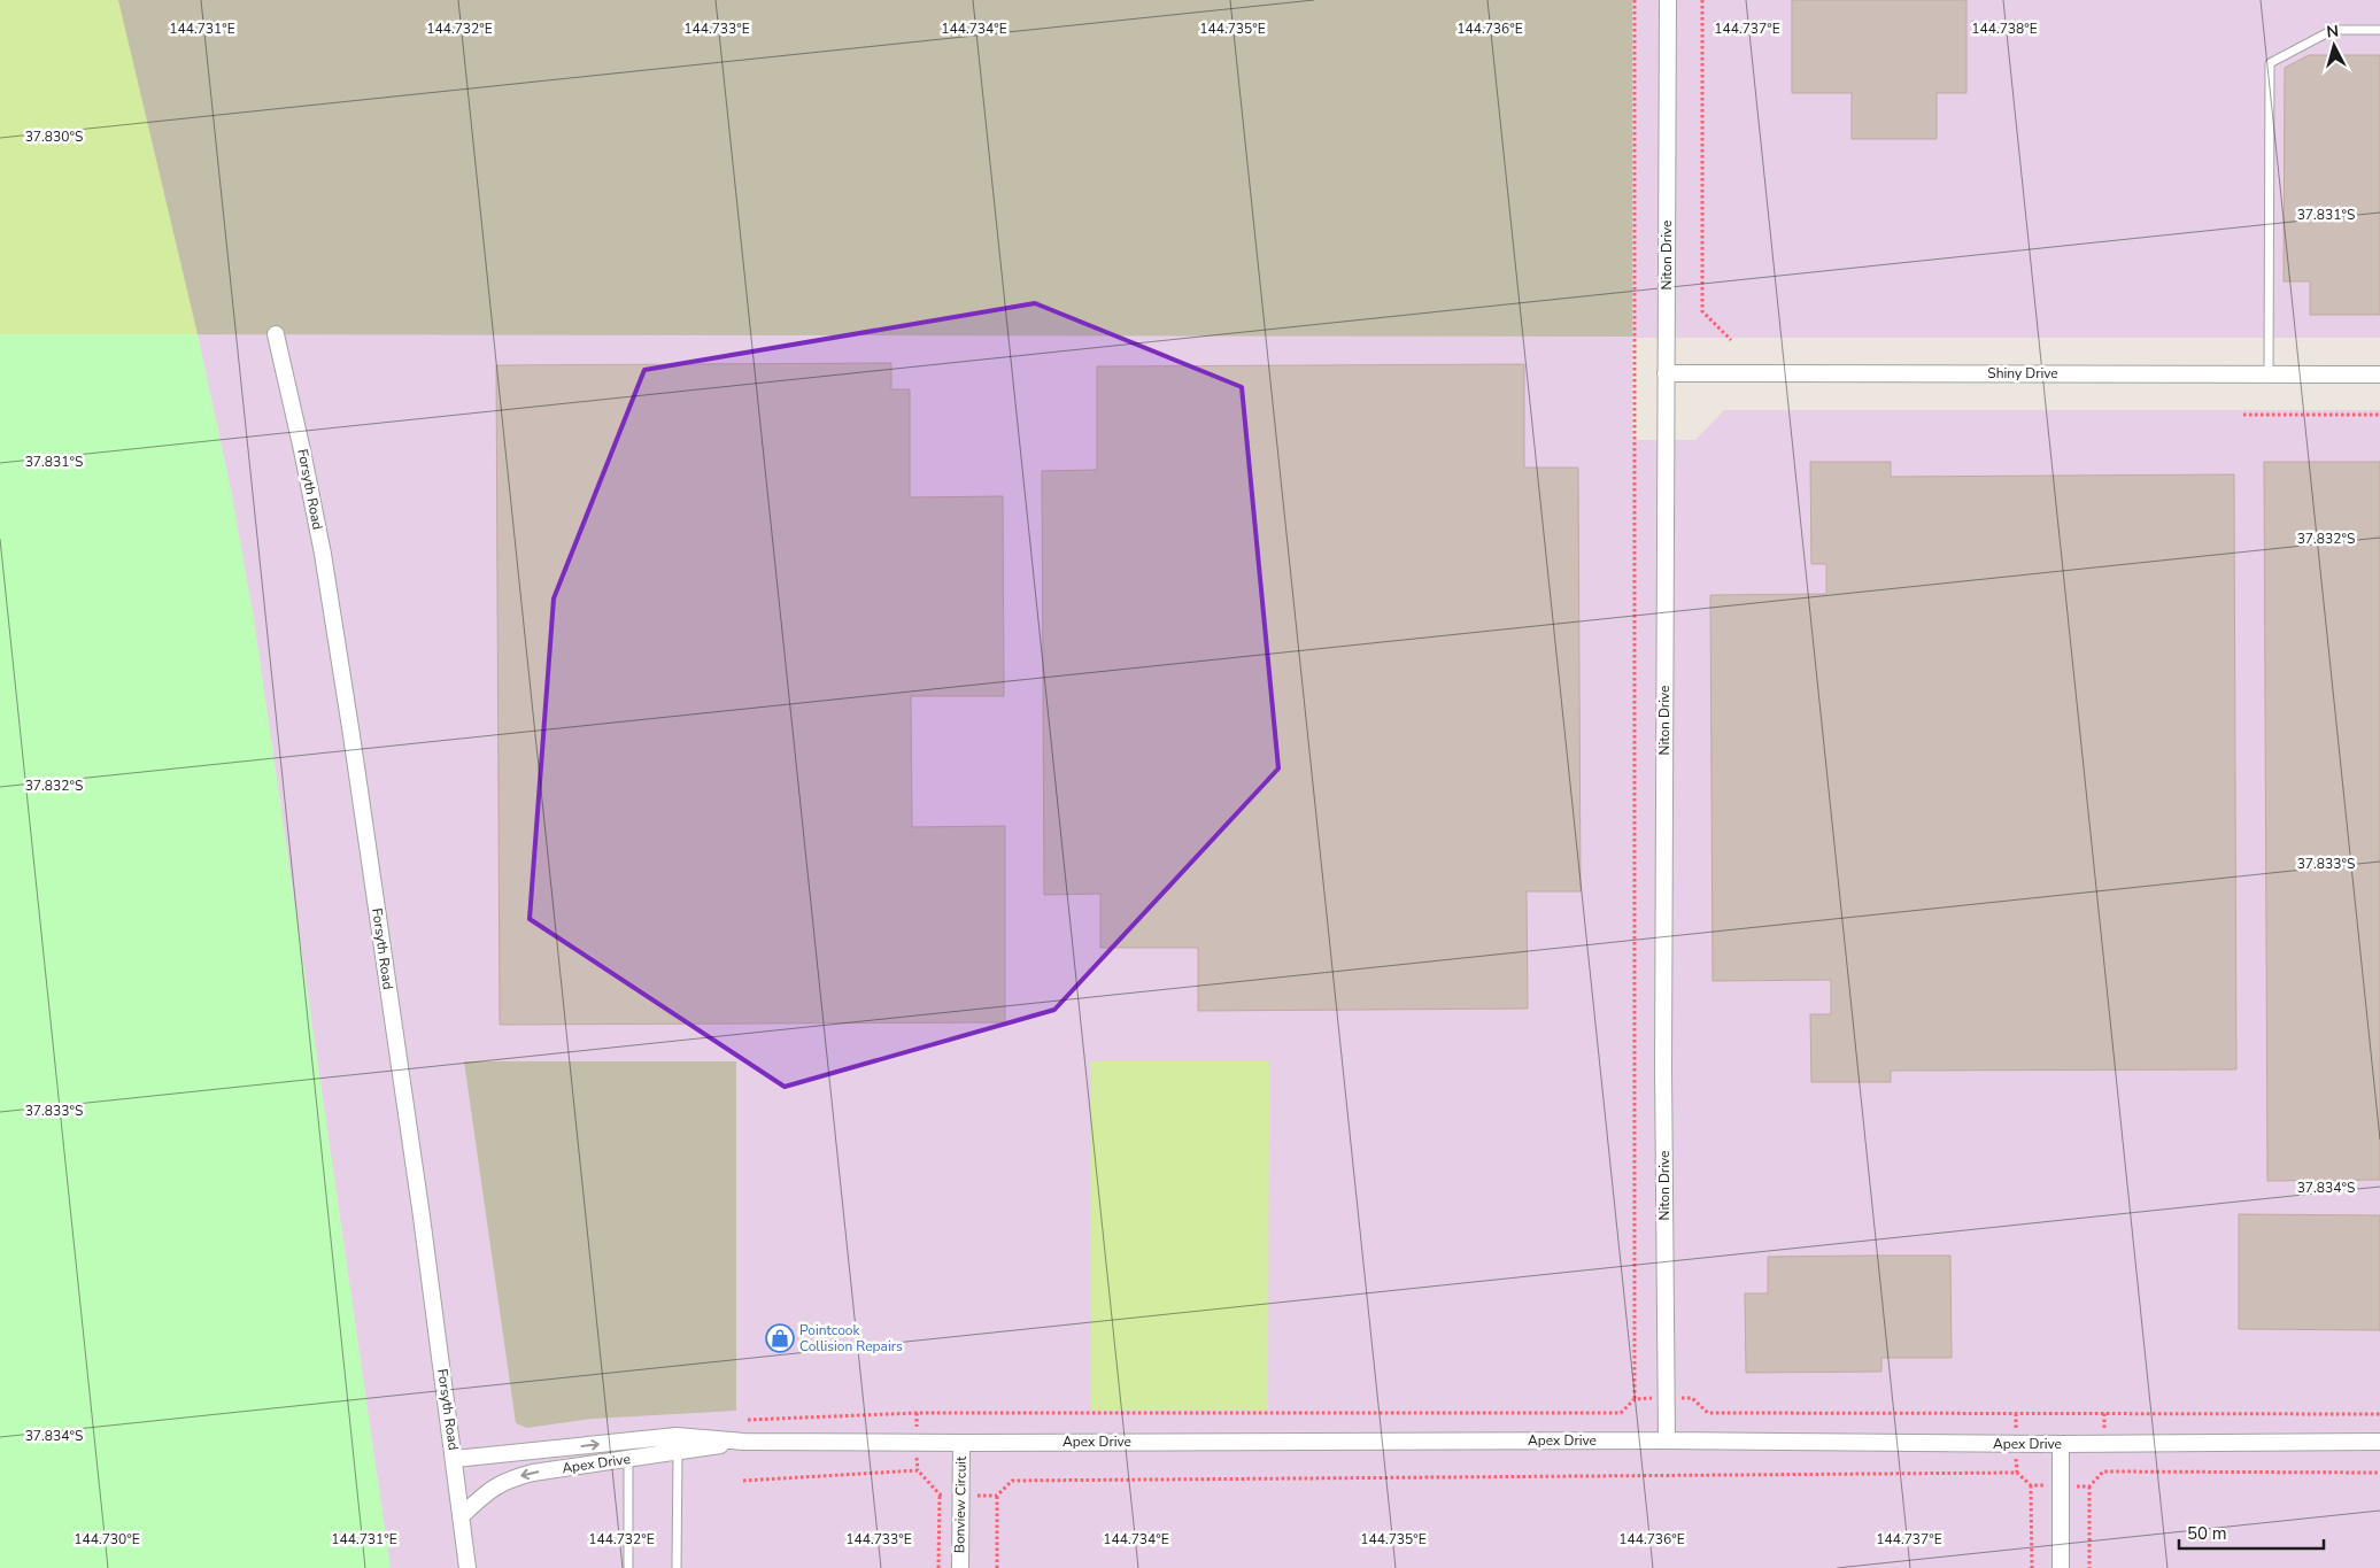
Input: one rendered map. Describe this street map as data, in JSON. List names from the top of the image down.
{
  "streets": {
    "street": [
      "Niton Drive",
      "Shiny Drive",
      "Forsyth Road",
      "Apex Drive",
      "Bonview Circuit"
    ]
  },
  "crossings": [
    ["Niton Drive", "Shiny Drive"],
    ["Niton Drive", "Apex Drive"],
    ["Forsyth Road", "Apex Drive"],
    ["Apex Drive", "Bonview Circuit"]
  ],
  "places": {
    "shop": ["Pointcook Collision Repairs"]
  },
  "scale_bar": "50 m",
  "north": "top",
  "coordinates": [
    "144.731°E",
    "144.732°E",
    "144.733°E",
    "144.734°E",
    "144.735°E",
    "144.736°E",
    "144.737°E",
    "144.738°E",
    "37.830°S",
    "37.831°S",
    "37.832°S",
    "37.833°S",
    "37.834°S",
    "144.730°E"
  ]
}
